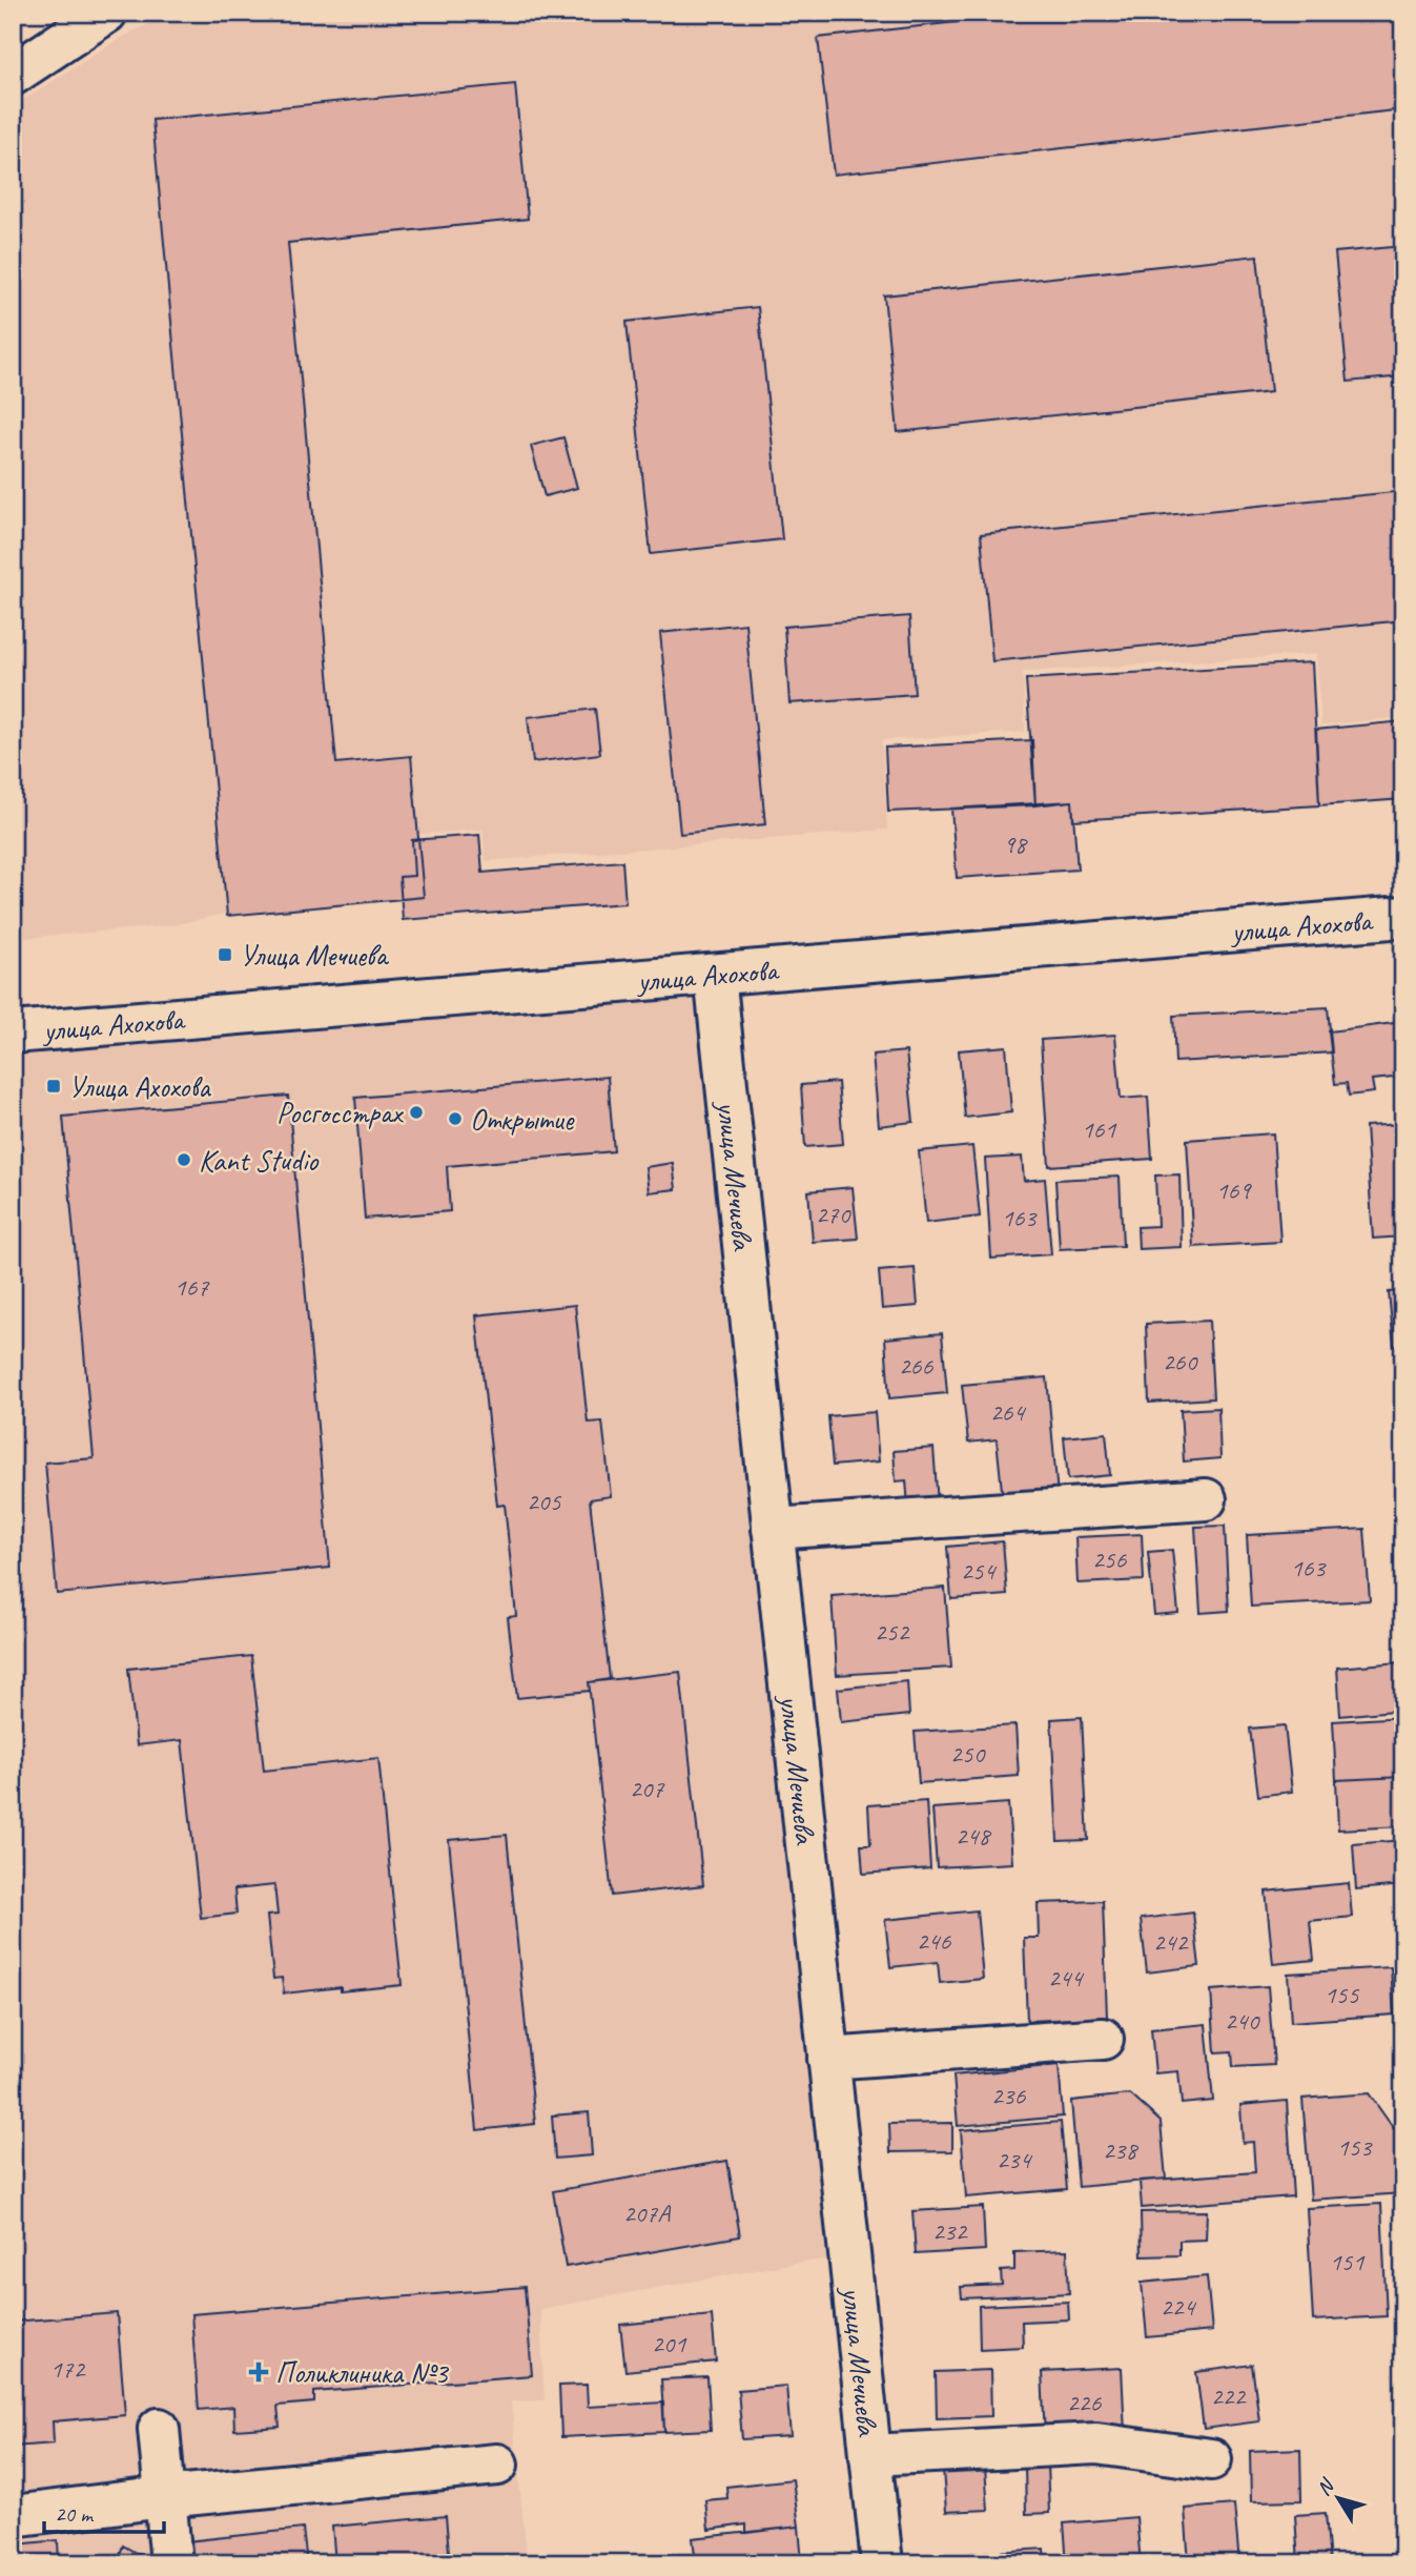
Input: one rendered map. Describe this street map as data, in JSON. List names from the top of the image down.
{
  "streets": {
    "street": ["улица Ахохова", "улица Мечиева"]
  },
  "crossings": [
    ["улица Ахохова", "улица Мечиева"]
  ],
  "places": {
    "transit": ["Улица Мечиева", "Улица Ахохова"],
    "other": ["Росгосстрах", "Открытие", "Kant Studio"],
    "health": ["Поликлиника №3"]
  },
  "house_numbers": [
    "98",
    "161",
    "169",
    "270",
    "163",
    "167",
    "260",
    "266",
    "264",
    "205",
    "256",
    "163",
    "254",
    "252",
    "250",
    "207",
    "248",
    "246",
    "242",
    "244",
    "155",
    "240",
    "236",
    "153",
    "238",
    "234",
    "207А",
    "232",
    "151",
    "224",
    "201",
    "172",
    "222",
    "226"
  ],
  "scale_bar": "20 m",
  "north": "top left"
}
